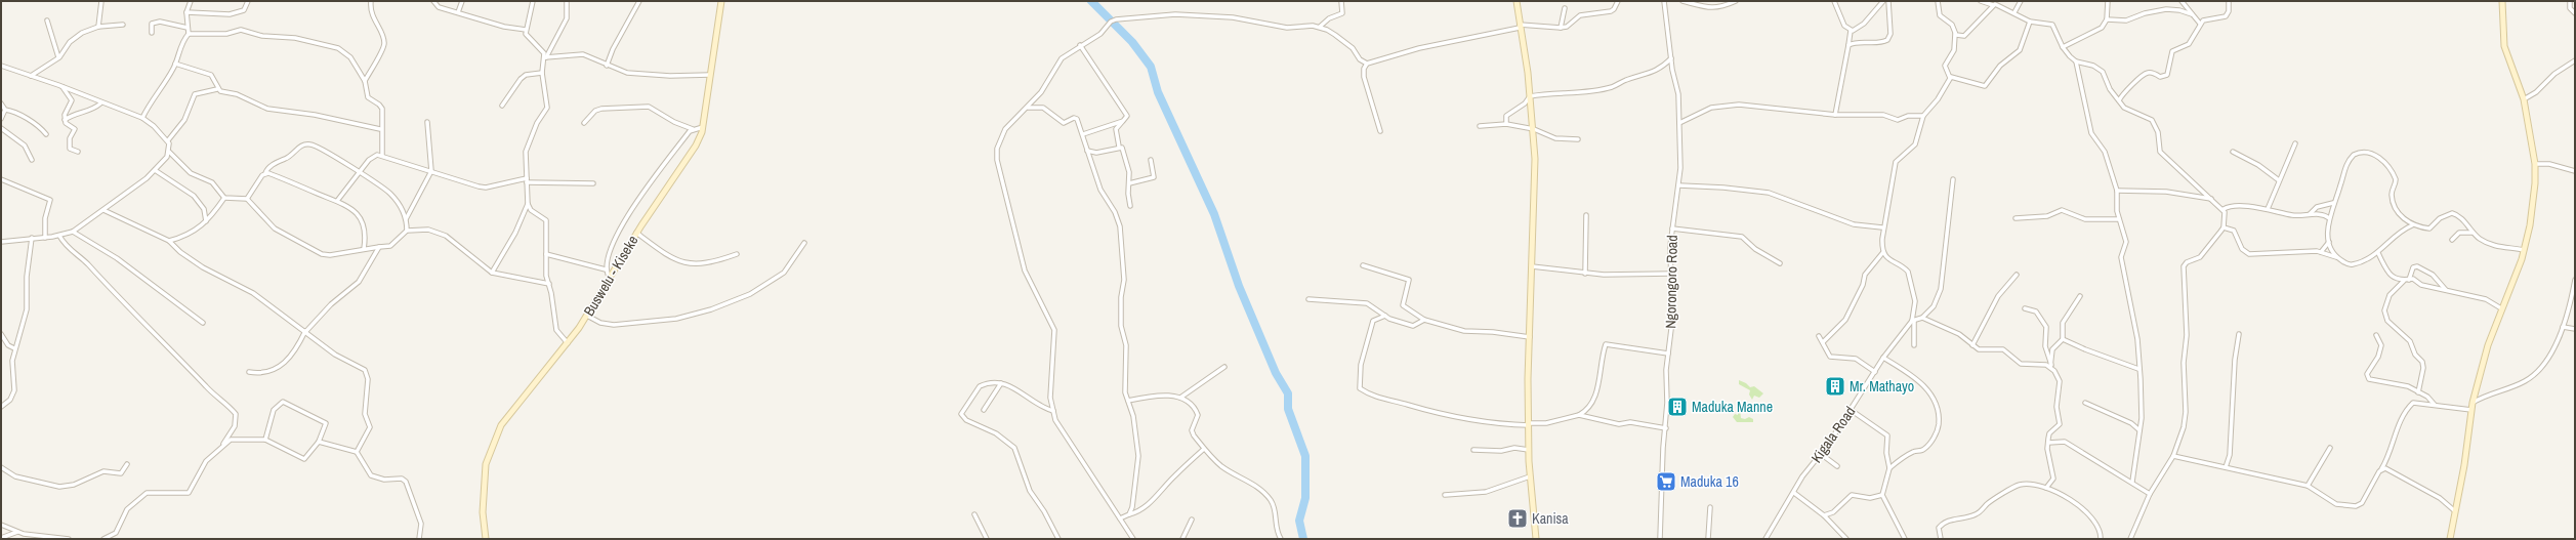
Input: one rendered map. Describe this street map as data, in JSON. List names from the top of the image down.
{
  "streets": {
    "street": ["Buswelu - Kiseke", "Ngorongoro Road", "Kigala Road"]
  },
  "places": {
    "building": ["Mr. Mathayo", "Maduka Manne"],
    "supermarket": ["Maduka 16"],
    "church": ["Kanisa"]
  }
}
